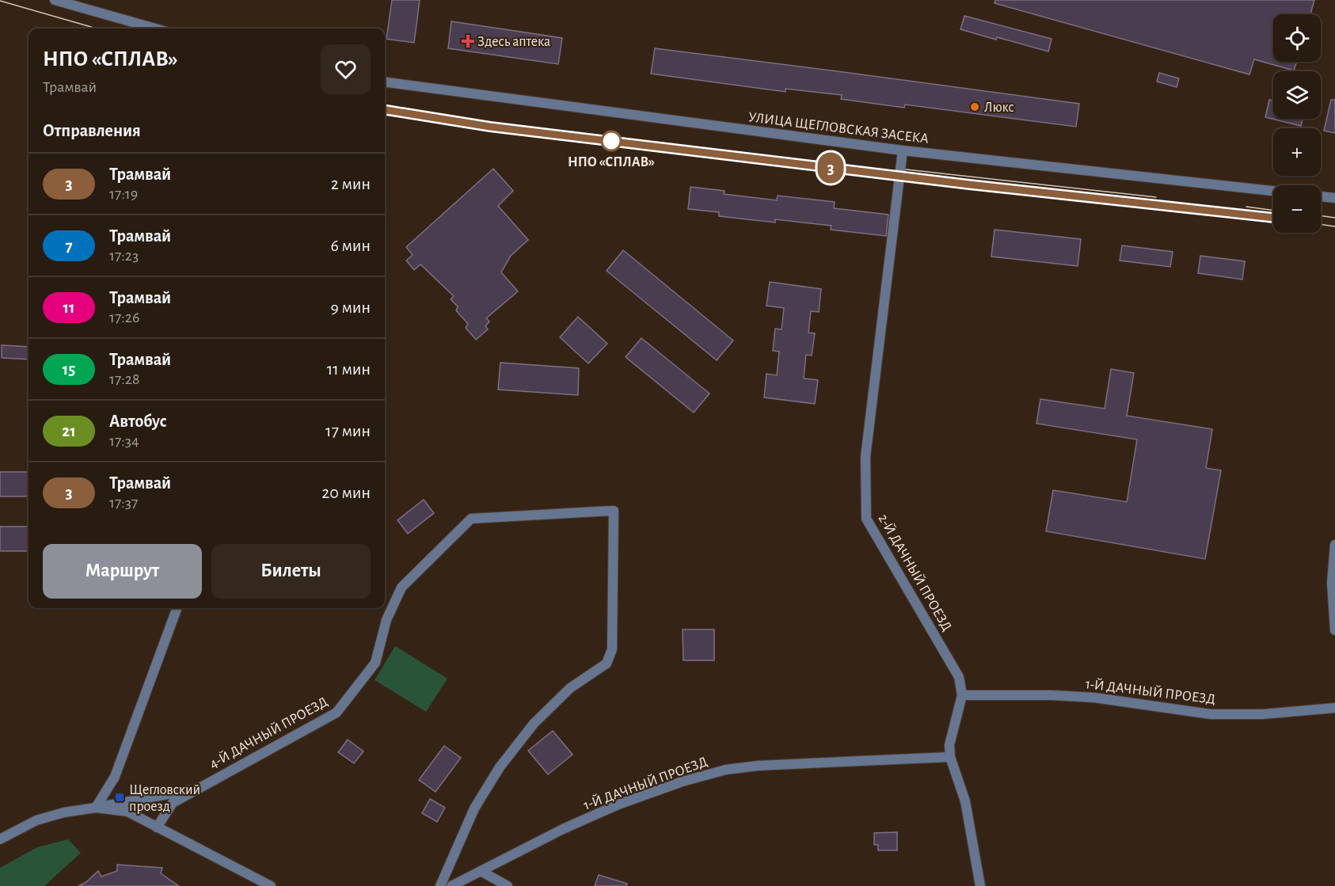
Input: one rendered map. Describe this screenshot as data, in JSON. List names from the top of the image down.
{
  "streets": {
    "street": [
      "УЛИЦА ЩЕГЛОВСКАЯ ЗАСЕКА",
      "2-Й ДАЧНЫЙ ПРОЕЗД",
      "1-Й ДАЧНЫЙ ПРОЕЗД",
      "4-Й ДАЧНЫЙ ПРОЕЗД"
    ]
  },
  "crossings": [
    ["УЛИЦА ЩЕГЛОВСКАЯ ЗАСЕКА", "2-Й ДАЧНЫЙ ПРОЕЗД"],
    ["2-Й ДАЧНЫЙ ПРОЕЗД", "1-Й ДАЧНЫЙ ПРОЕЗД"]
  ],
  "places": {
    "health": ["Здесь аптека"],
    "other": ["Люкс", "НПО «СПЛАВ»"],
    "transit": ["Щегловский проезд"]
  },
  "lines": ["tram line 3"],
  "page": {
    "on_map": "3",
    "map_buttons": ["+", "−"],
    "heading": [
      ["НПО «СПЛАВ»", "Трамвай"],
      "Отправления"
    ],
    "list": [
      {
        "mark": "3",
        "name": "Трамвай",
        "note": "17:19",
        "value": "2 мин"
      },
      {
        "mark": "7",
        "name": "Трамвай",
        "note": "17:23",
        "value": "6 мин"
      },
      {
        "mark": "11",
        "name": "Трамвай",
        "note": "17:26",
        "value": "9 мин"
      },
      {
        "mark": "15",
        "name": "Трамвай",
        "note": "17:28",
        "value": "11 мин"
      },
      {
        "mark": "21",
        "name": "Автобус",
        "note": "17:34",
        "value": "17 мин"
      },
      {
        "mark": "3",
        "name": "Трамвай",
        "note": "17:37",
        "value": "20 мин"
      }
    ],
    "buttons": ["Маршрут", "Билеты"]
  }
}
